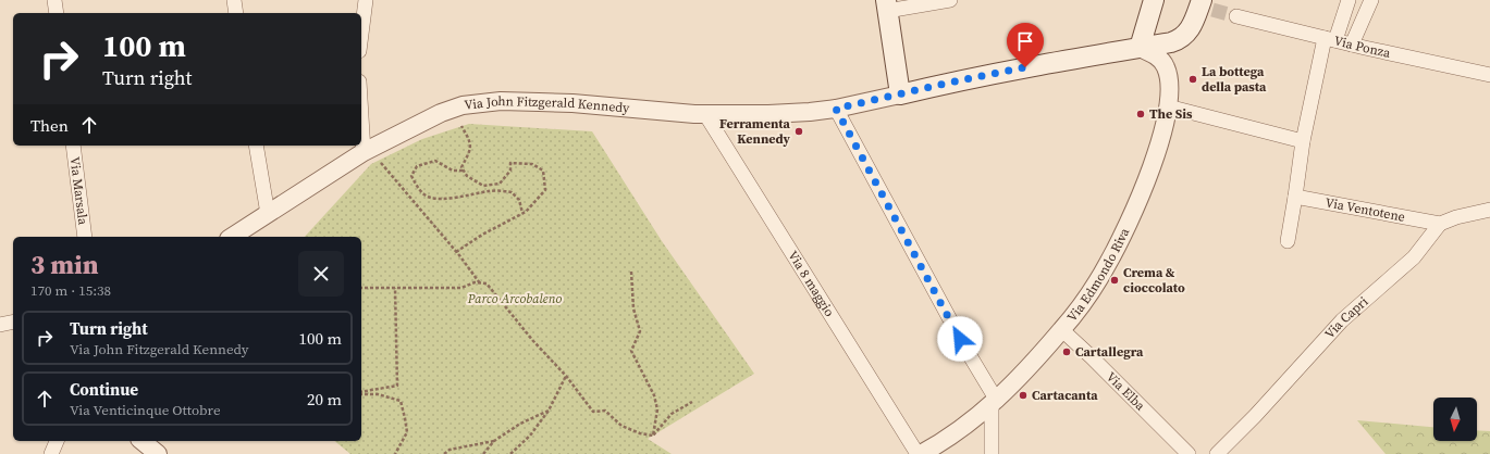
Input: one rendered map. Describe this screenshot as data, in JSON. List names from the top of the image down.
{
  "streets": {
    "street": [
      "Via Ponza",
      "Via John Fitzgerald Kennedy",
      "Via Marsala",
      "Via Ventotene",
      "Via Edmondo Riva",
      "Via 8 maggio",
      "Via Capri",
      "Via Elba"
    ]
  },
  "crossings": [
    ["Via John Fitzgerald Kennedy", "Via 8 maggio"],
    ["Via Ventotene", "Via Capri"],
    ["Via Edmondo Riva", "Via Elba"]
  ],
  "parks": ["Parco Arcobaleno"],
  "places": [
    "La bottega della pasta",
    "The Sis",
    "Ferramenta Kennedy",
    "Crema & cioccolato",
    "Cartallegra",
    "Cartacanta"
  ],
  "north": "bottom",
  "page": {
    "turn": ["100 m", "Turn right"],
    "then": "Then",
    "heading": ["3 min", "170 m · 15:38"],
    "list": [
      {
        "name": "Turn right",
        "note": "Via John Fitzgerald Kennedy",
        "value": "100 m"
      },
      {
        "name": "Continue",
        "note": "Via Venticinque Ottobre",
        "value": "20 m"
      }
    ]
  }
}
